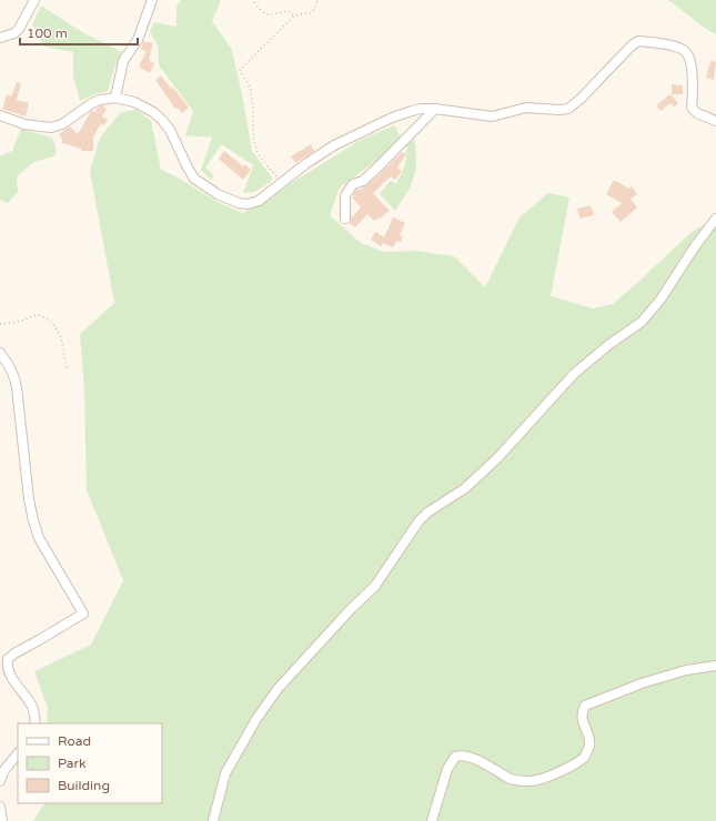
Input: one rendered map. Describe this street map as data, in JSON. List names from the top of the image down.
{
  "legend": ["Road", "Park", "Building"],
  "scale_bar": "100 m"
}
